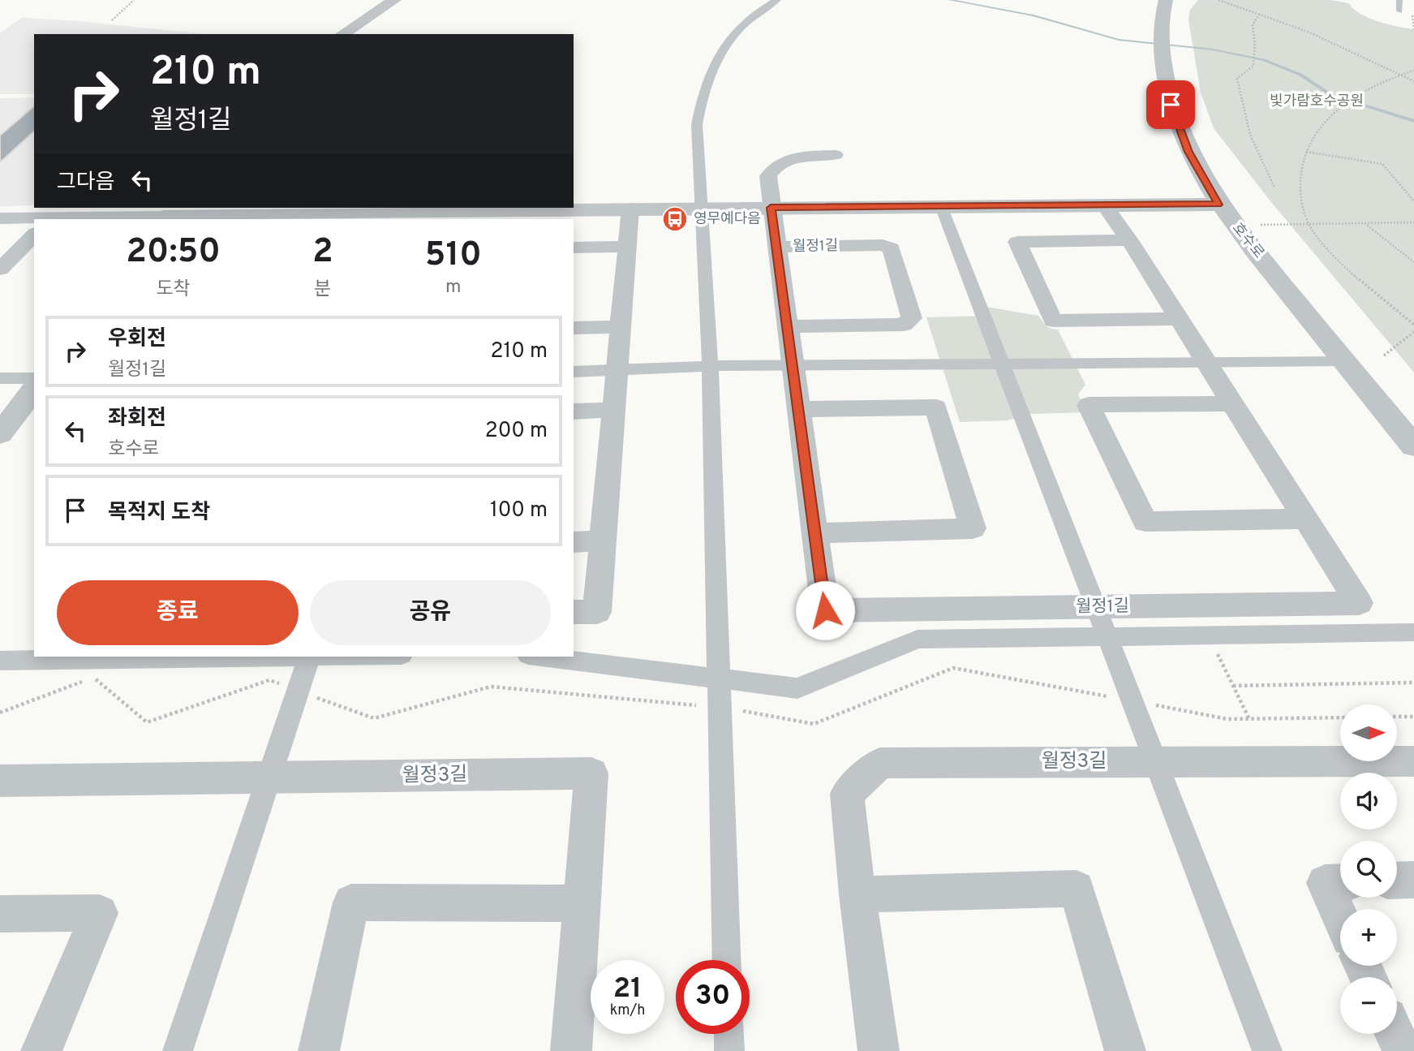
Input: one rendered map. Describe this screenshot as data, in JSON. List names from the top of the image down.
{
  "streets": {
    "street": ["호수로", "월정1길", "월정3길"]
  },
  "parks": ["빛가람호수공원"],
  "places": {
    "bus stop": ["영무예다음"]
  },
  "north": "right",
  "page": {
    "turn": ["210 m", "월정1길"],
    "then": "그다음",
    "eta": [
      "20:50",
      "도착",
      "2",
      "분",
      "510",
      "m"
    ],
    "list": [
      {
        "name": "우회전",
        "note": "월정1길",
        "value": "210 m"
      },
      {
        "name": "좌회전",
        "note": "호수로",
        "value": "200 m"
      },
      {
        "name": "목적지 도착",
        "value": "100 m"
      }
    ],
    "buttons": ["종료", "공유"],
    "map_buttons": ["+", "−"],
    "speed": "21 km/h",
    "limit": "30"
  }
}
